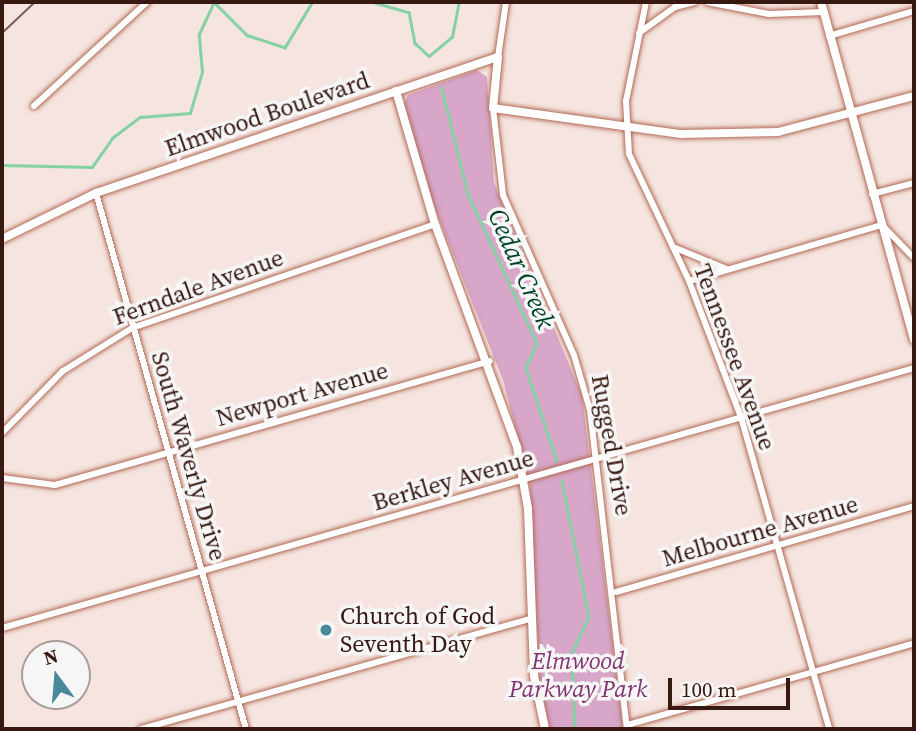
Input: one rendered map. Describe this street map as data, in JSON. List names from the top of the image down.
{
  "streets": {
    "street": [
      "Elmwood Boulevard",
      "Ferndale Avenue",
      "Tennessee Avenue",
      "Newport Avenue",
      "Rugged Drive",
      "South Waverly Drive",
      "Berkley Avenue",
      "Melbourne Avenue"
    ]
  },
  "crossings": [
    ["Elmwood Boulevard", "Rugged Drive"],
    ["Elmwood Boulevard", "South Waverly Drive"],
    ["Ferndale Avenue", "South Waverly Drive"],
    ["Tennessee Avenue", "Berkley Avenue"],
    ["Tennessee Avenue", "Melbourne Avenue"],
    ["Newport Avenue", "South Waverly Drive"],
    ["Rugged Drive", "Berkley Avenue"],
    ["Rugged Drive", "Melbourne Avenue"],
    ["South Waverly Drive", "Berkley Avenue"]
  ],
  "water": ["Cedar Creek"],
  "parks": ["Elmwood Parkway Park"],
  "places": ["Church of God Seventh Day"],
  "scale_bar": "100 m",
  "north": "top"
}
